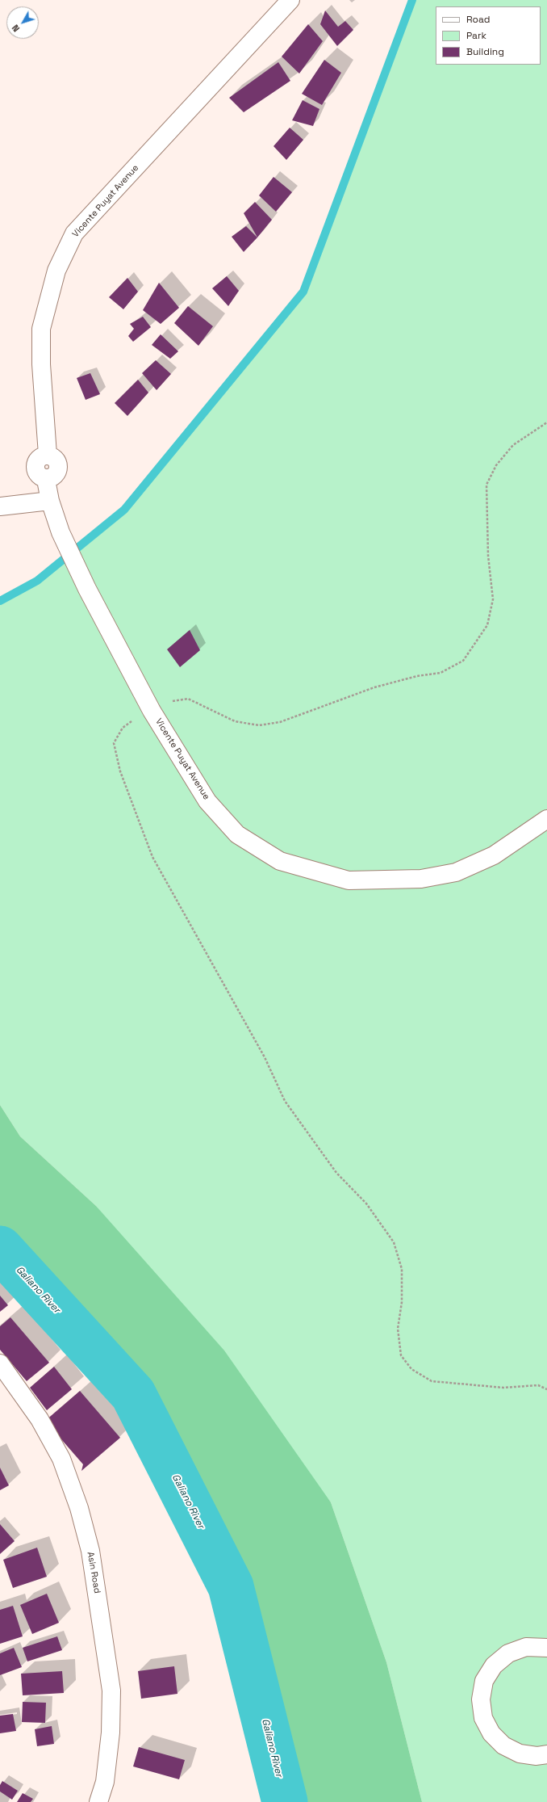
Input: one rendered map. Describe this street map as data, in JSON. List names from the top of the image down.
{
  "streets": {
    "street": ["Vicente Puyat Avenue", "Asin Road"]
  },
  "water": ["Galiano River"],
  "legend": ["Road", "Park", "Building"],
  "north": "bottom left"
}
